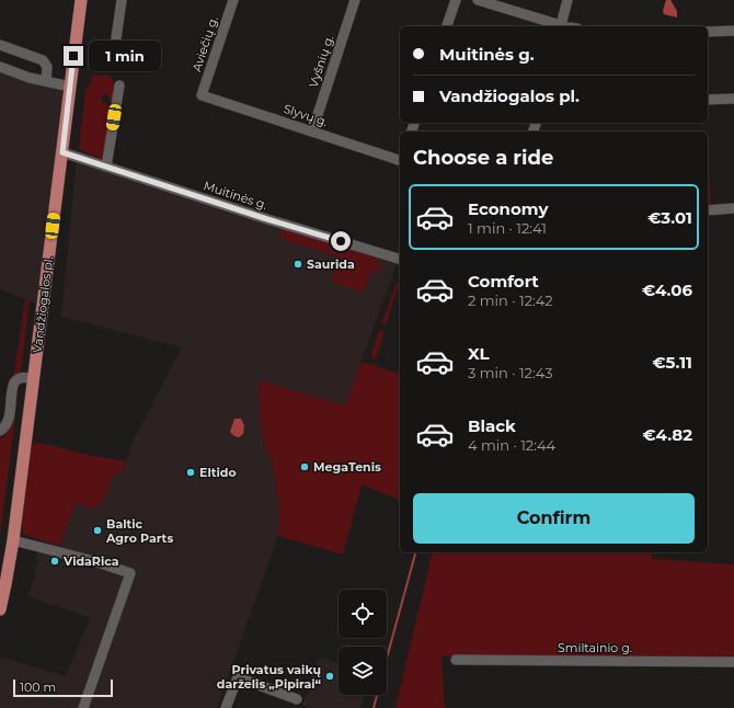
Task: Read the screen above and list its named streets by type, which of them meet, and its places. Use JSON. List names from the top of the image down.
{
  "streets": {
    "main road": ["Vandžiogalos pl."],
    "street": [
      "Aviečių g.",
      "Vyšnių g.",
      "Slyvų g.",
      "Muitinės g.",
      "Smiltainio g."
    ]
  },
  "crossings": [
    ["Aviečių g.", "Slyvų g."],
    ["Vyšnių g.", "Slyvų g."],
    ["Muitinės g.", "Vandžiogalos pl."]
  ],
  "places": [
    "Saurida",
    "MegaTenis",
    "Eltido",
    "Baltic Agro Parts",
    "VidaRica",
    "Privatus vaikų darželis „Pipirai“"
  ],
  "scale_bar": "100 m",
  "page": {
    "banner": ["Muitinės g.", "Vandžiogalos pl."],
    "bubble": "1 min",
    "heading": "Choose a ride",
    "list": [
      {
        "name": "Economy",
        "note": "1 min · 12:41",
        "value": "€3.01"
      },
      {
        "name": "Comfort",
        "note": "2 min · 12:42",
        "value": "€4.06"
      },
      {
        "name": "XL",
        "note": "3 min · 12:43",
        "value": "€5.11"
      },
      {
        "name": "Black",
        "note": "4 min · 12:44",
        "value": "€4.82"
      }
    ],
    "buttons": "Confirm",
    "scale": "100 m"
  }
}
